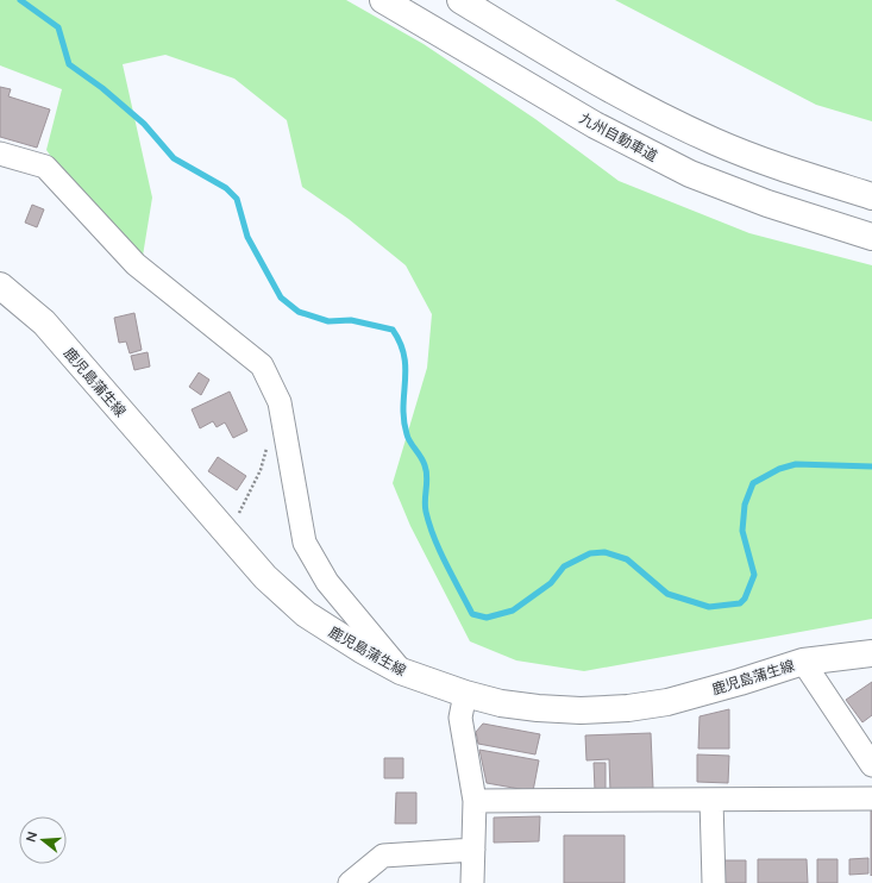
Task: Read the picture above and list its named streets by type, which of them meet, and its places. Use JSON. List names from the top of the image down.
{
  "streets": {
    "main road": ["九州自動車道", "鹿児島蒲生線"]
  },
  "north": "left"
}
